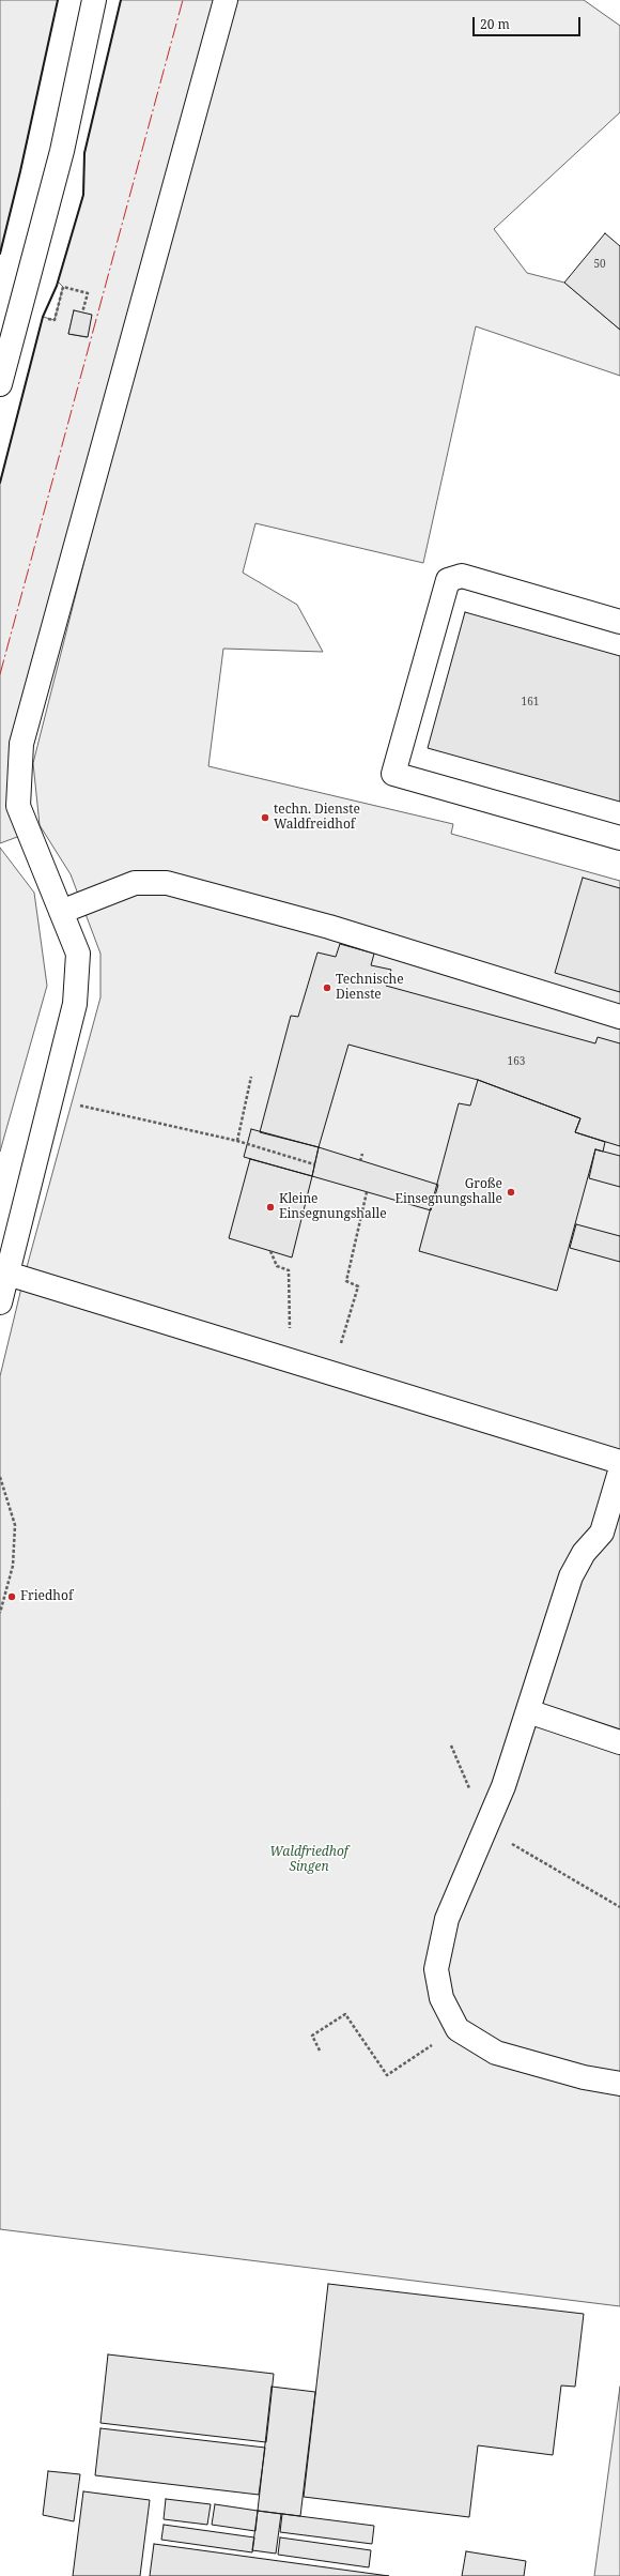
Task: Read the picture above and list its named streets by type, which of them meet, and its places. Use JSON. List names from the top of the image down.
{
  "parks": ["Waldfriedhof Singen"],
  "places": [
    "techn. Dienste Waldfreidhof",
    "Technische Dienste",
    "Große Einsegnungshalle",
    "Kleine Einsegnungshalle",
    "Friedhof"
  ],
  "house_numbers": ["50", "161", "163"],
  "scale_bar": "20 m"
}
